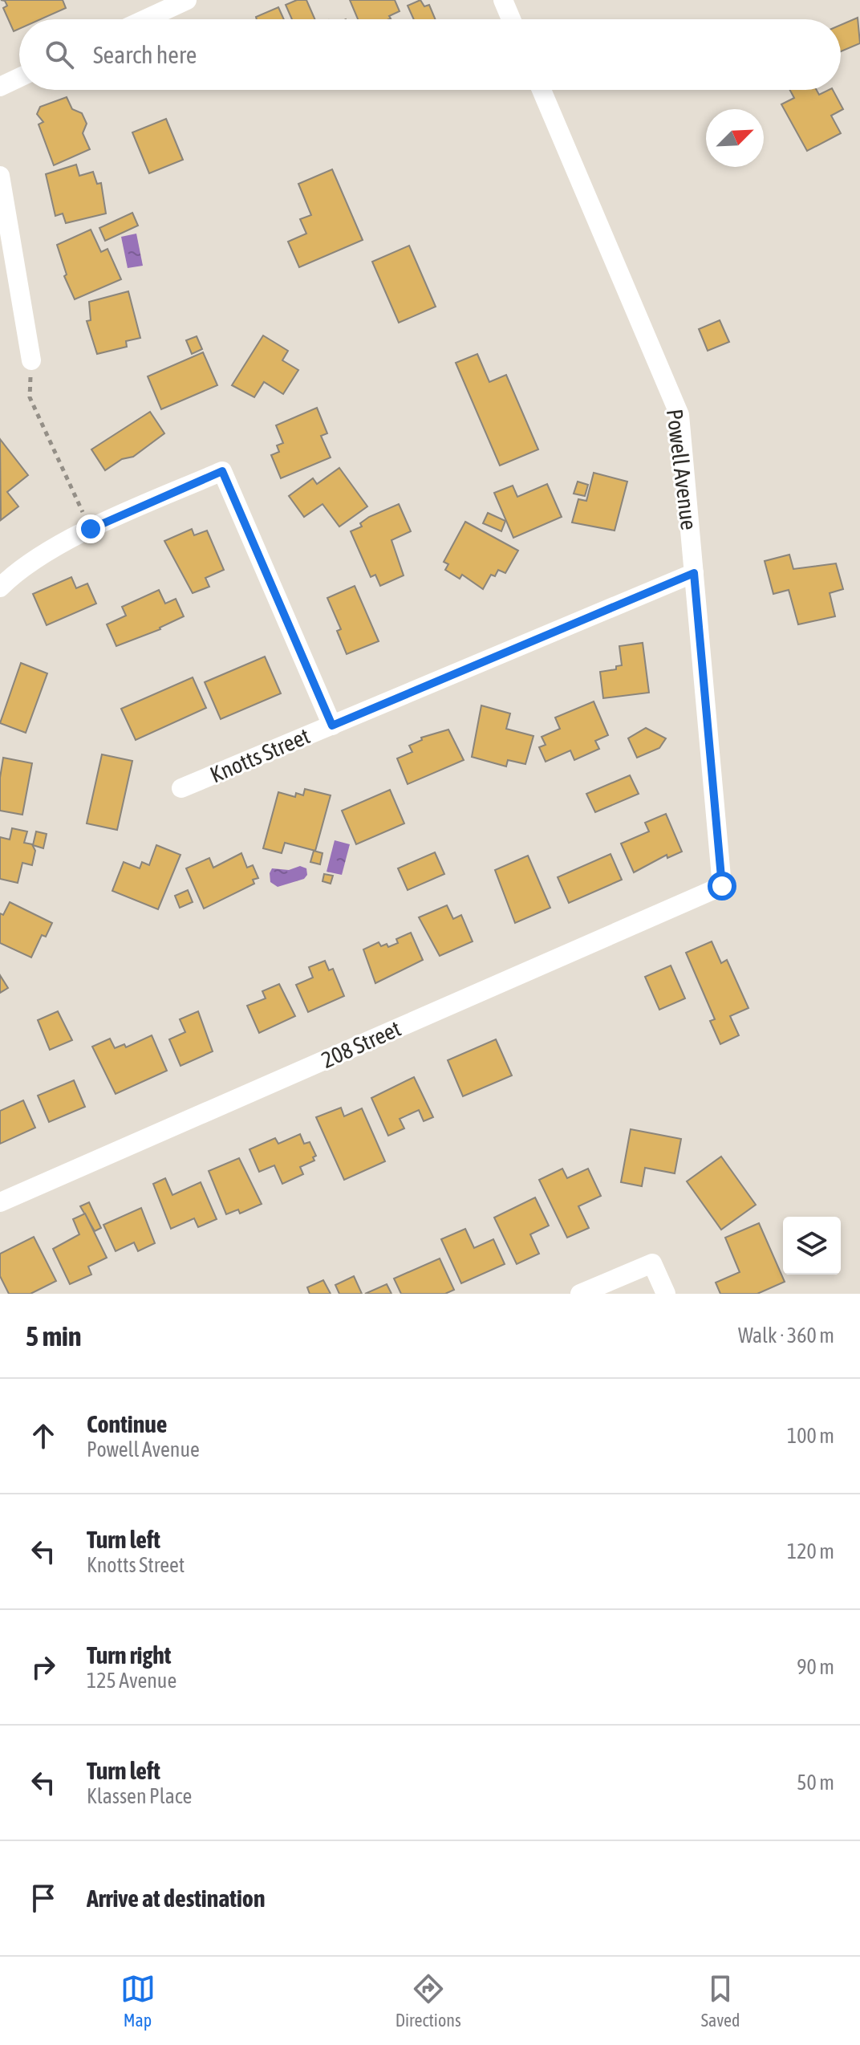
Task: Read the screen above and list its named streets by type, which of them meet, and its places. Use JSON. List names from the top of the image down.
{
  "streets": {
    "street": ["Powell Avenue", "Knotts Street", "208 Street"]
  },
  "crossings": [
    ["Powell Avenue", "Knotts Street"],
    ["Powell Avenue", "208 Street"]
  ],
  "north": "top right",
  "page": {
    "search": "Search here",
    "heading": ["5 min", "Walk · 360 m"],
    "list": [
      ["Continue", "Powell Avenue", "100 m"],
      ["Turn left", "Knotts Street", "120 m"],
      ["Turn right", "125 Avenue", "90 m"],
      ["Turn left", "Klassen Place", "50 m"],
      "Arrive at destination"
    ],
    "nav": ["Map", "Directions", "Saved"]
  }
}
